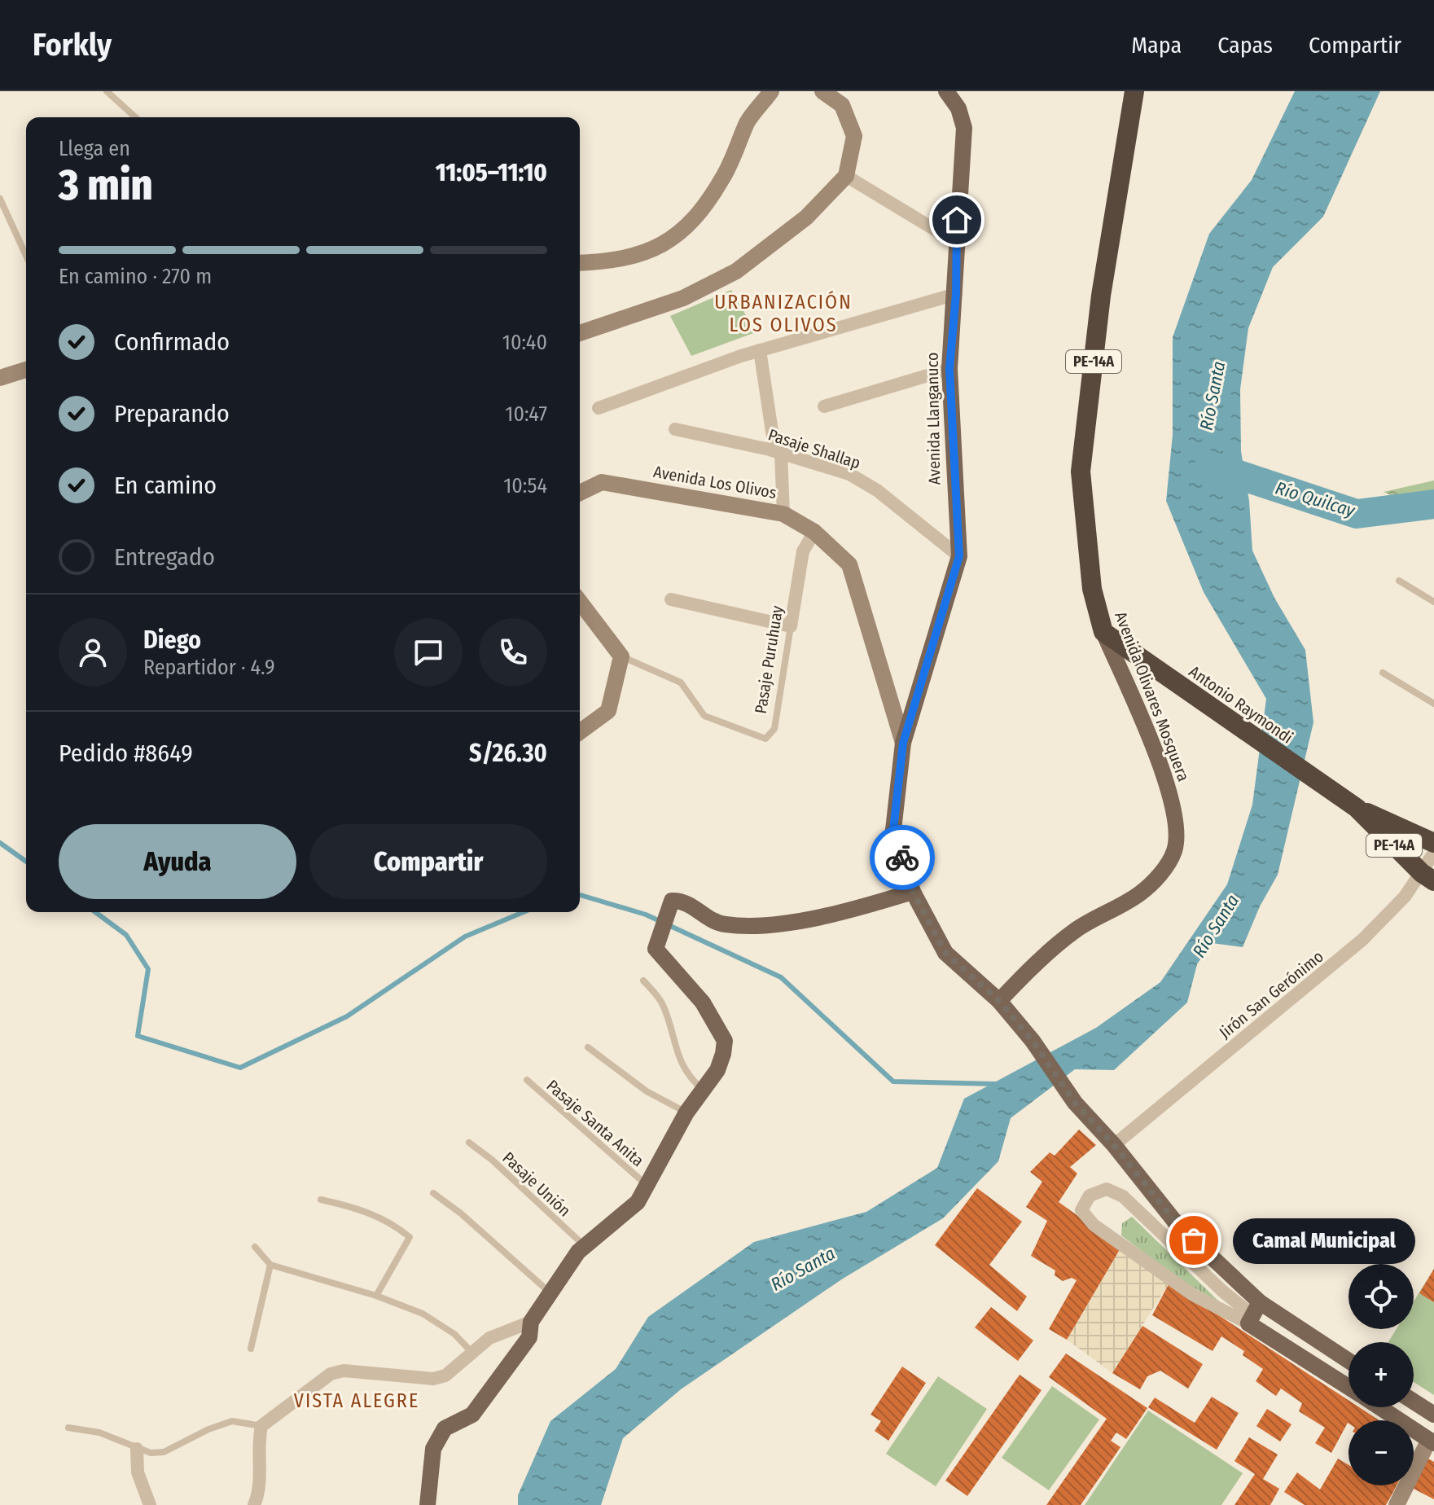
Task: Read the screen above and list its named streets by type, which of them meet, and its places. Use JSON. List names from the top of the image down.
{
  "streets": {
    "highway": ["PE-14A", "Avenida Olivares Mosquera", "Antonio Raymondi"],
    "main road": ["Avenida Llanganuco", "Avenida Los Olivos"],
    "street": ["Pasaje Shallap", "Pasaje Puruhuay", "Jirón San Gerónimo"],
    "lane": ["Pasaje Santa Anita", "Pasaje Unión"]
  },
  "crossings": [
    ["PE-14A", "Antonio Raymondi"],
    ["PE-14A", "Jirón San Gerónimo"],
    ["Avenida Llanganuco", "Pasaje Shallap"],
    ["Avenida Llanganuco", "Avenida Los Olivos"],
    ["Avenida Los Olivos", "Pasaje Puruhuay"],
    ["Avenida Los Olivos", "Avenida Olivares Mosquera"],
    ["Avenida Los Olivos", "Jirón San Gerónimo"],
    ["Avenida Olivares Mosquera", "Antonio Raymondi"]
  ],
  "districts": ["URBANIZACIÓN LOS OLIVOS", "VISTA ALEGRE"],
  "water": ["Río Santa", "Río Quilcay"],
  "places": ["Camal Municipal"],
  "page": {
    "header": "Forkly",
    "nav": ["Mapa", "Capas", "Compartir"],
    "heading": ["3 min", "Llega en", "11:05–11:10"],
    "panel": [
      "Diego",
      "Repartidor · 4.9",
      "Pedido #8649",
      "S/26.30"
    ],
    "bar": "En camino · 270 m",
    "list": [
      ["Confirmado", "10:40"],
      ["Preparando", "10:47"],
      ["En camino", "10:54"],
      "Entregado"
    ],
    "buttons": ["Ayuda", "Compartir"],
    "bubble": "Camal Municipal",
    "map_buttons": ["+", "−"]
  }
}
